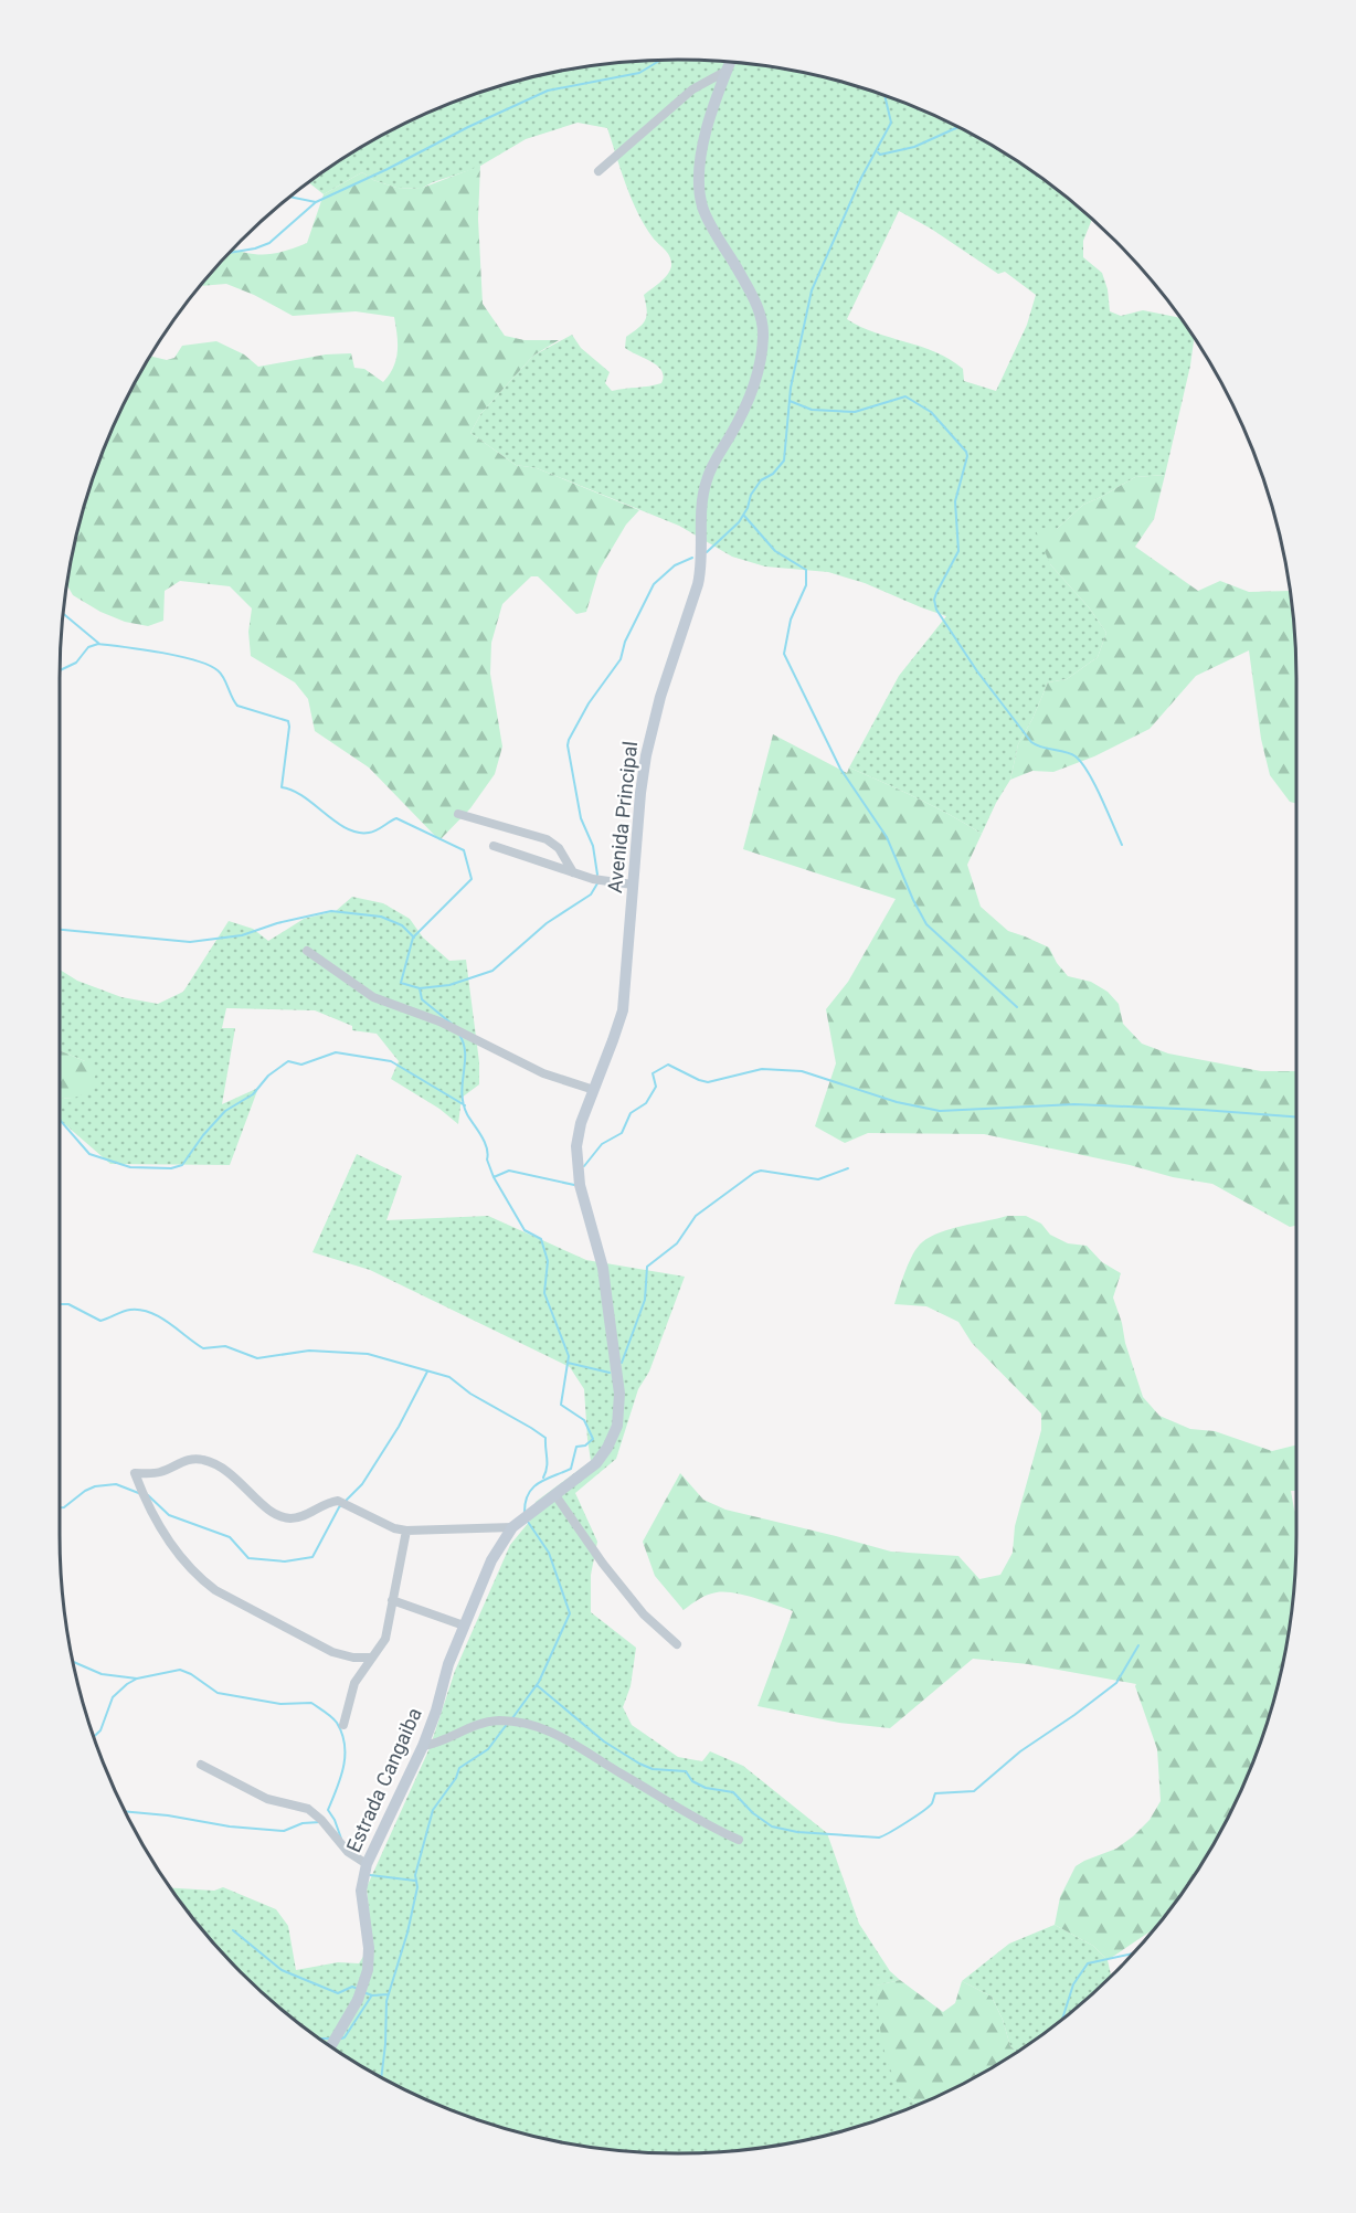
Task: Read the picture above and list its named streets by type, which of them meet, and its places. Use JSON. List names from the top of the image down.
{
  "streets": {
    "street": ["Avenida Principal", "Estrada Cangaiba"]
  },
  "crossings": [
    ["Avenida Principal", "Estrada Cangaiba"]
  ]
}
